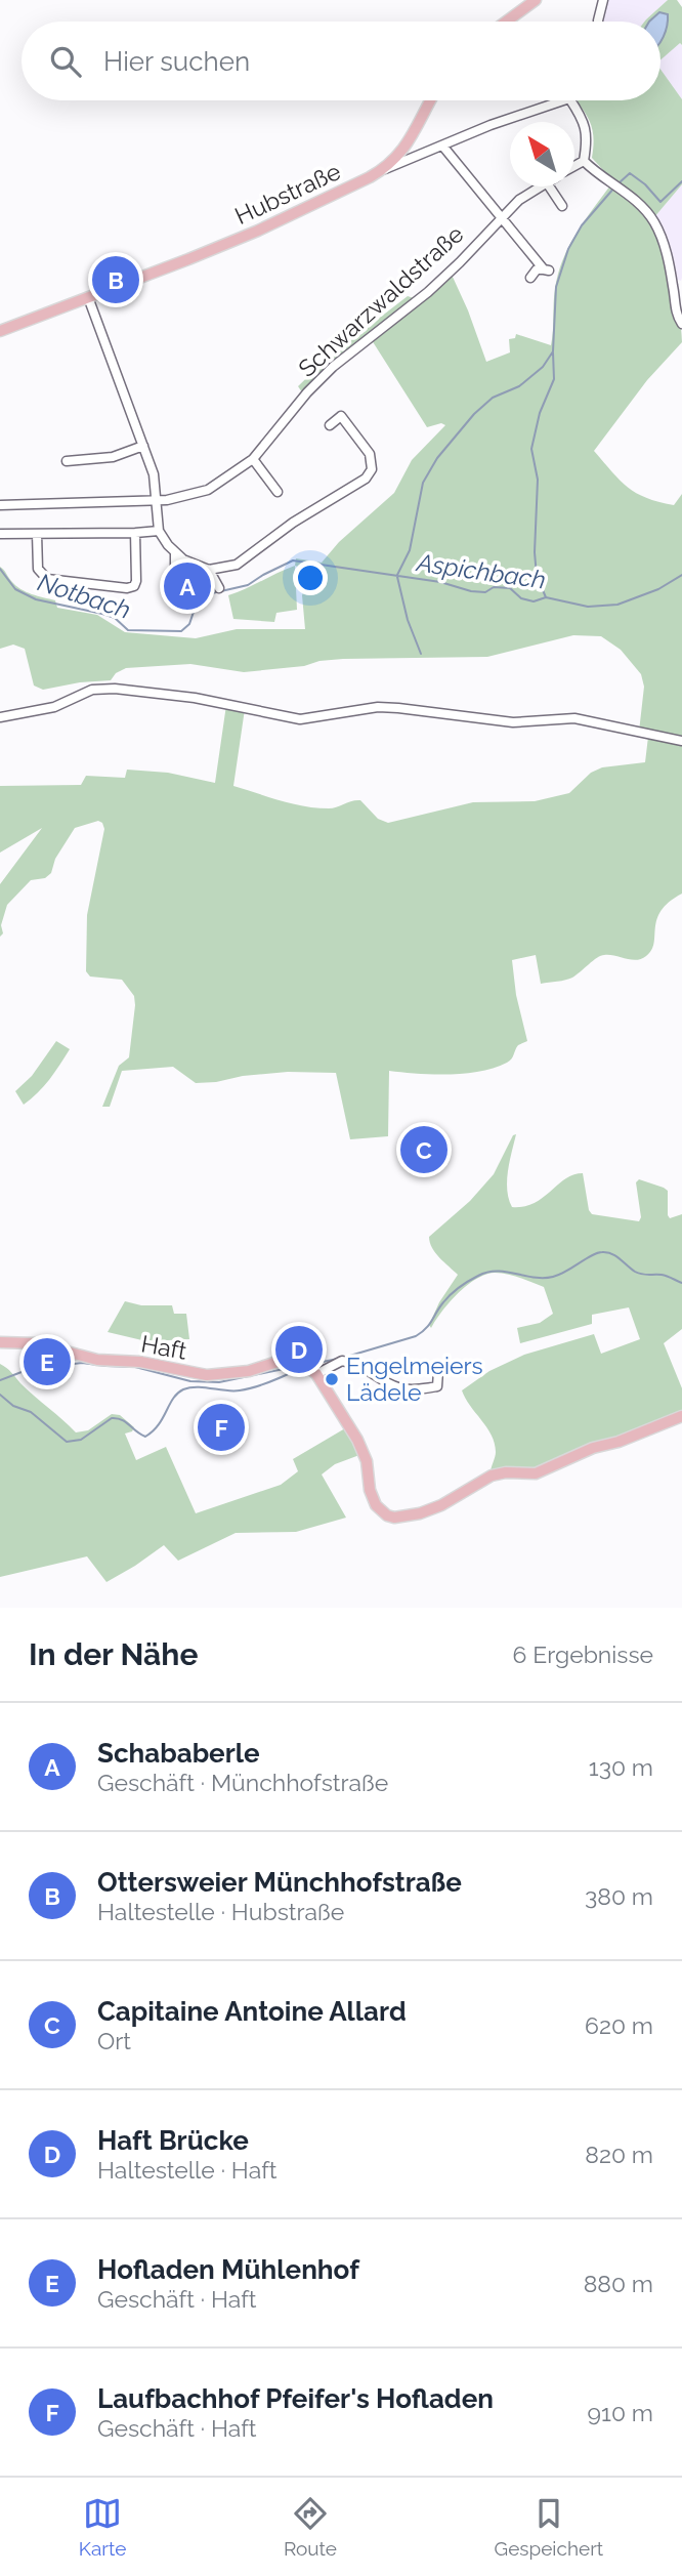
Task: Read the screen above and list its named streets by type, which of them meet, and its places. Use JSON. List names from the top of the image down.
{
  "streets": {
    "main road": ["Hubstraße", "Haft"],
    "street": ["Schwarzwaldstraße"]
  },
  "water": ["Aspichbach", "Notbach"],
  "places": ["Engelmeiers Lädele"],
  "north": "top left",
  "page": {
    "search": "Hier suchen",
    "pins": [
      "B",
      "A",
      "C",
      "D",
      "E",
      "F"
    ],
    "heading": ["In der Nähe", "6 Ergebnisse"],
    "list": [
      {
        "mark": "A",
        "name": "Schababerle",
        "note": "Geschäft · Münchhofstraße",
        "value": "130 m"
      },
      {
        "mark": "B",
        "name": "Ottersweier Münchhofstraße",
        "note": "Haltestelle · Hubstraße",
        "value": "380 m"
      },
      {
        "mark": "C",
        "name": "Capitaine Antoine Allard",
        "note": "Ort",
        "value": "620 m"
      },
      {
        "mark": "D",
        "name": "Haft Brücke",
        "note": "Haltestelle · Haft",
        "value": "820 m"
      },
      {
        "mark": "E",
        "name": "Hofladen Mühlenhof",
        "note": "Geschäft · Haft",
        "value": "880 m"
      },
      {
        "mark": "F",
        "name": "Laufbachhof Pfeifer's Hofladen",
        "note": "Geschäft · Haft",
        "value": "910 m"
      }
    ],
    "nav": ["Karte", "Route", "Gespeichert"]
  }
}
